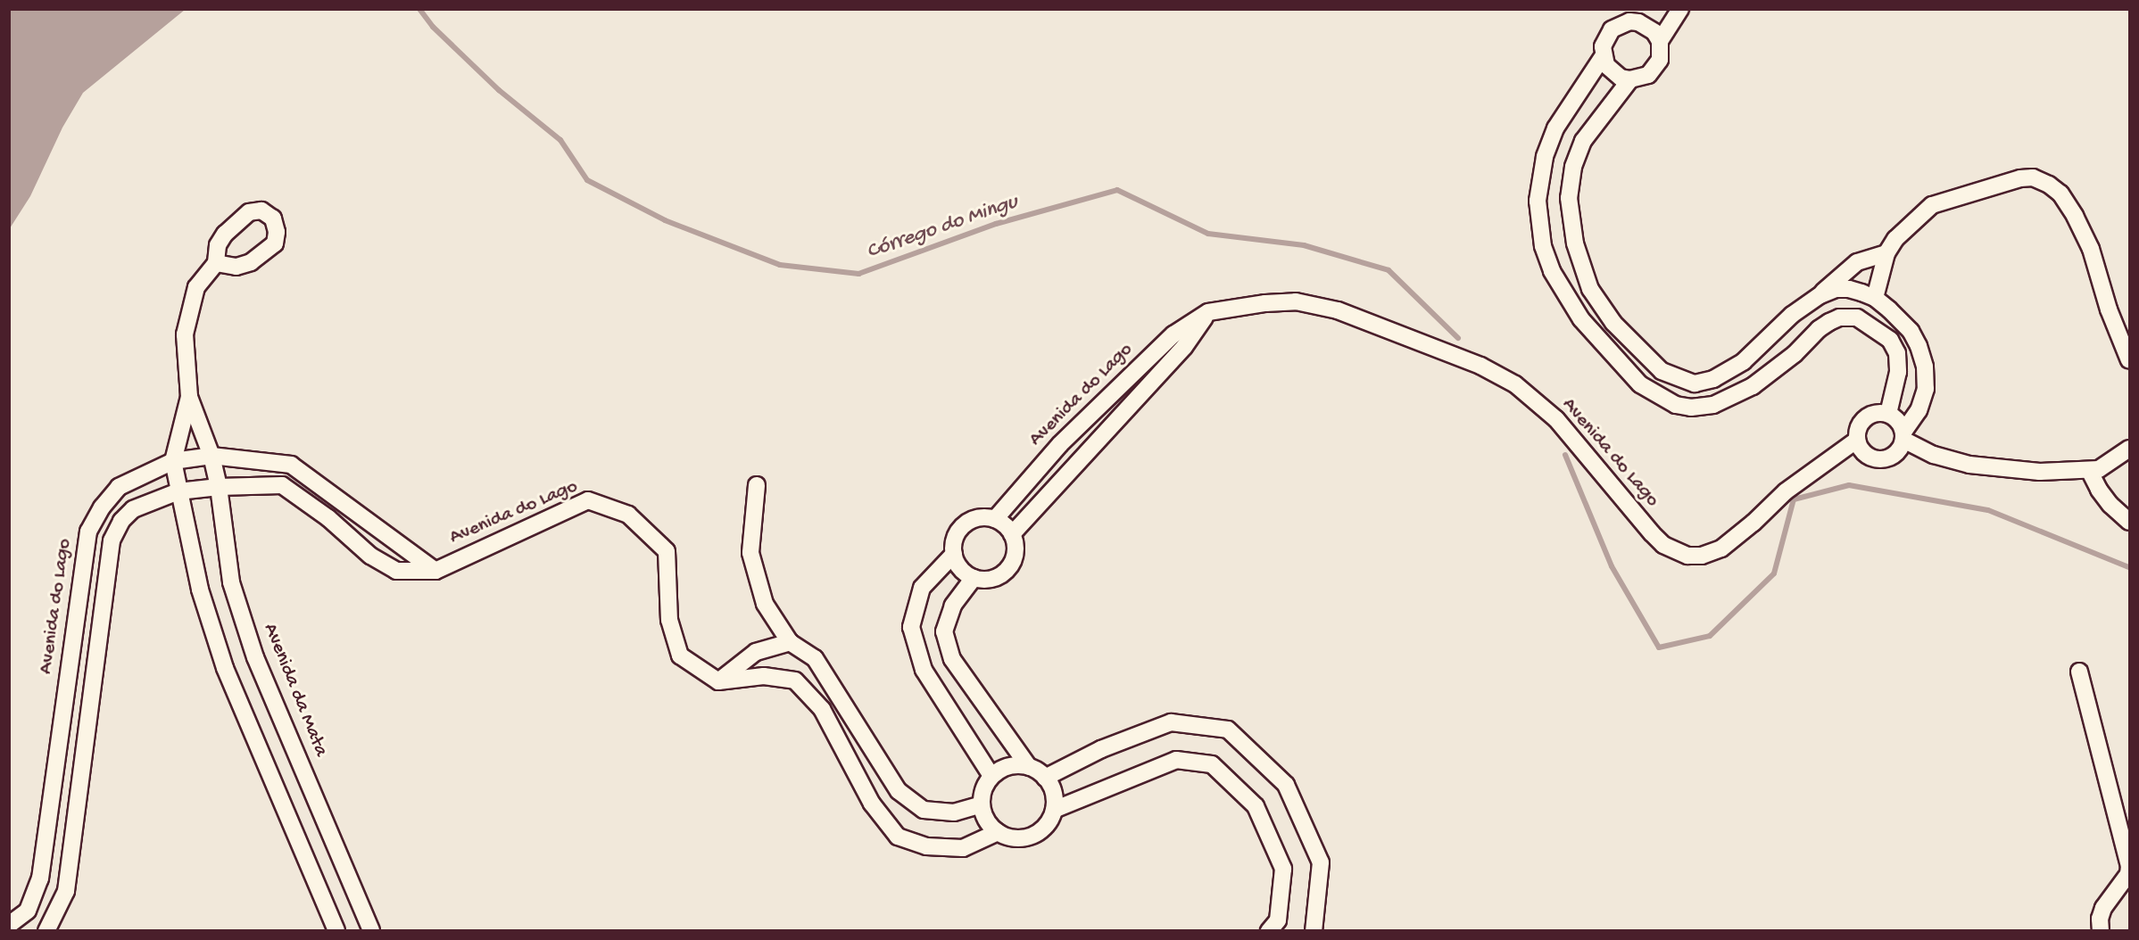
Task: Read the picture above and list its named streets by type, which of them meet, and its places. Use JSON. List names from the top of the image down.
{
  "streets": {
    "street": ["Avenida do Lago", "Avenida da Mata"]
  },
  "crossings": [
    ["Avenida do Lago", "Avenida da Mata"]
  ],
  "water": ["Córrego do Mingu"]
}
